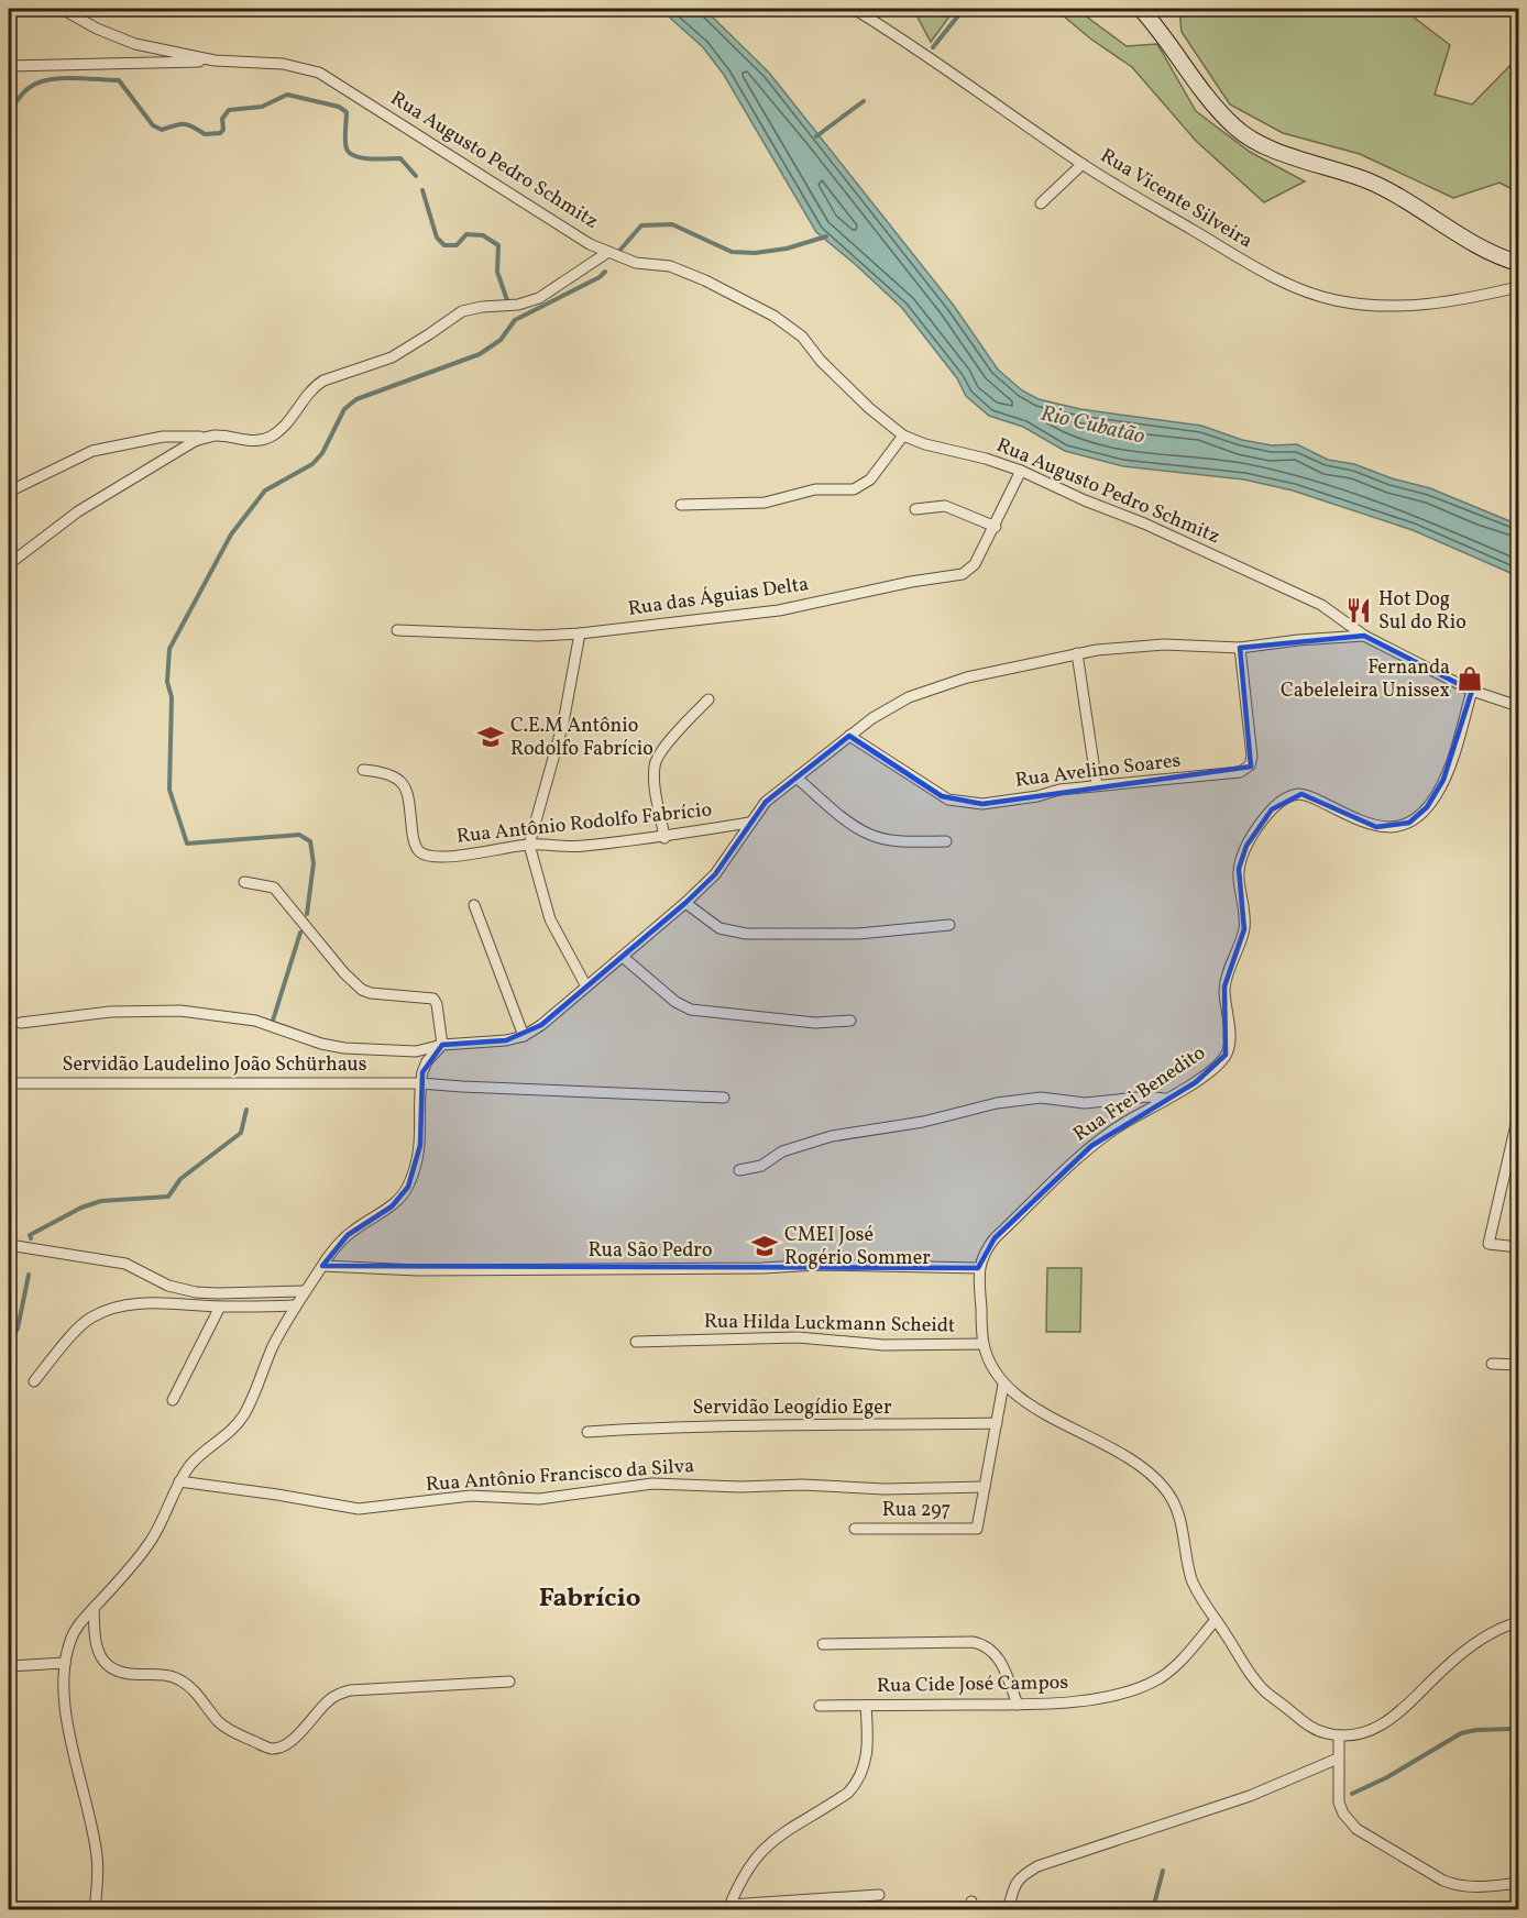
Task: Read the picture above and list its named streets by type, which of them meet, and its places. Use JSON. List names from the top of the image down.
{
  "streets": {
    "street": [
      "Rua Augusto Pedro Schmitz",
      "Rua Vicente Silveira",
      "Rua das Águias Delta",
      "Rua Avelino Soares",
      "Rua Antônio Rodolfo Fabrício",
      "Servidão Laudelino João Schürhaus",
      "Rua Frei Benedito",
      "Rua São Pedro",
      "Rua Hilda Luckmann Scheidt",
      "Servidão Leogídio Eger",
      "Rua Antônio Francisco da Silva",
      "Rua 297",
      "Rua Cide José Campos"
    ]
  },
  "crossings": [
    ["Rua Augusto Pedro Schmitz", "Rua das Águias Delta"],
    ["Rua Augusto Pedro Schmitz", "Rua Frei Benedito"],
    ["Rua Frei Benedito", "Rua São Pedro"],
    ["Rua Antônio Francisco da Silva", "Rua 297"]
  ],
  "districts": ["Fabrício"],
  "water": ["Rio Cubatão"],
  "places": {
    "restaurant": ["Hot Dog Sul do Rio"],
    "shop": ["Fernanda Cabeleleira Unissex"],
    "school or university": ["C.E.M Antônio Rodolfo Fabrício", "CMEI José Rogério Sommer"]
  }
}
